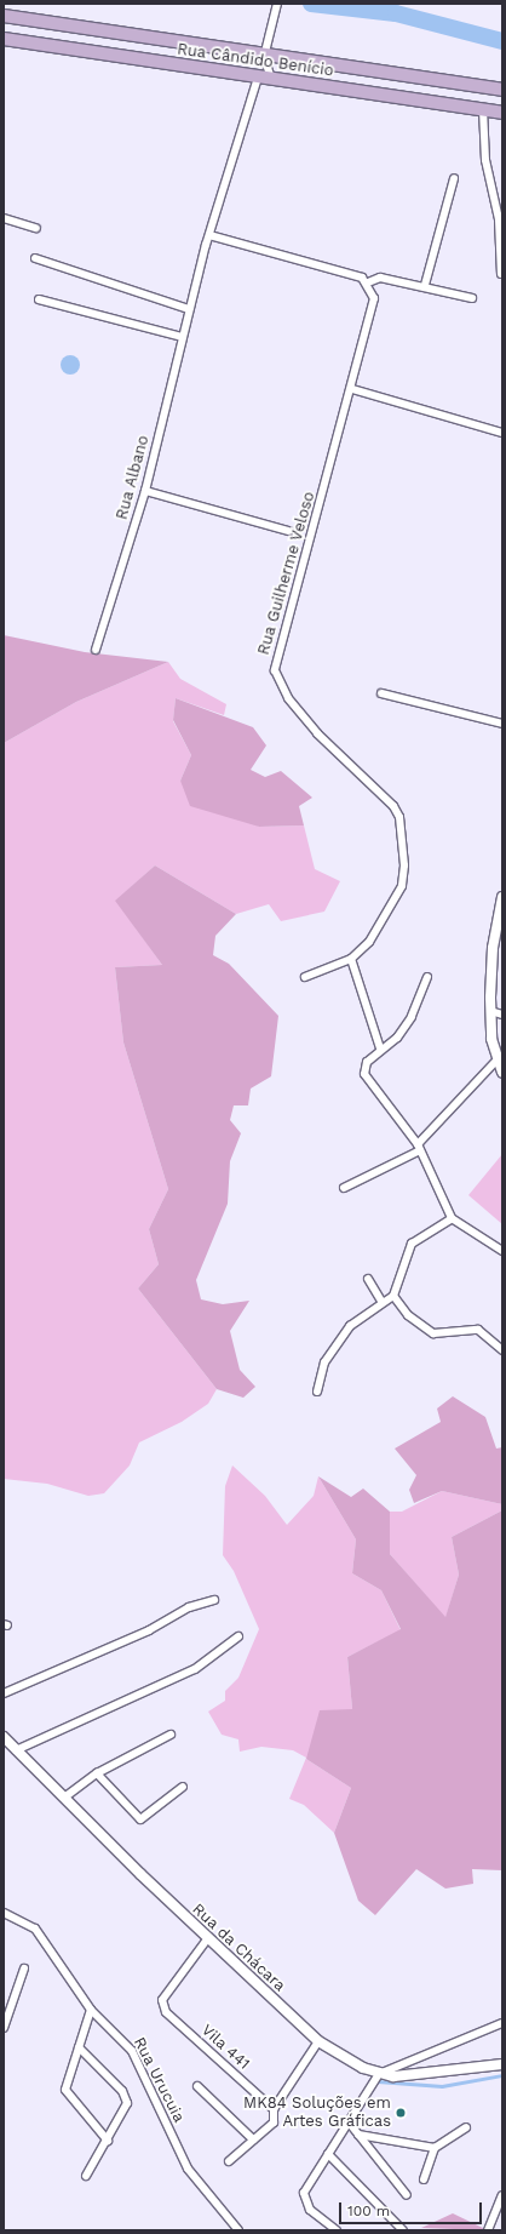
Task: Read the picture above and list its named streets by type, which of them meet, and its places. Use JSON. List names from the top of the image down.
{
  "streets": {
    "main road": ["Rua Cândido Benício"],
    "street": [
      "Rua Albano",
      "Rua Guilherme Veloso",
      "Rua da Chácara",
      "Vila 441",
      "Rua Urucuia"
    ]
  },
  "crossings": [
    ["Rua Cândido Benício", "Rua Albano"],
    ["Rua da Chácara", "Vila 441"]
  ],
  "places": ["MK84 Soluções em Artes Gráficas"],
  "scale_bar": "100 m"
}
